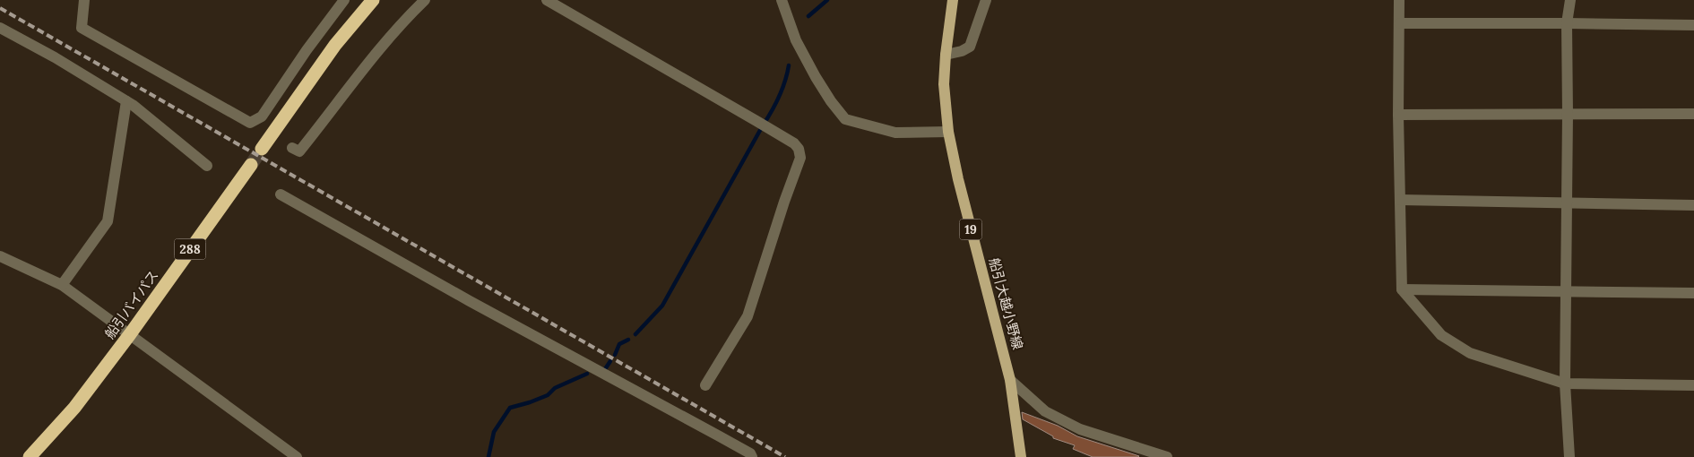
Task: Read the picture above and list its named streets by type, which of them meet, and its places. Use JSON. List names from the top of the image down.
{
  "streets": {
    "highway": ["288", "船引バイパス"],
    "main road": ["19", "船引大越小野線"]
  }
}
